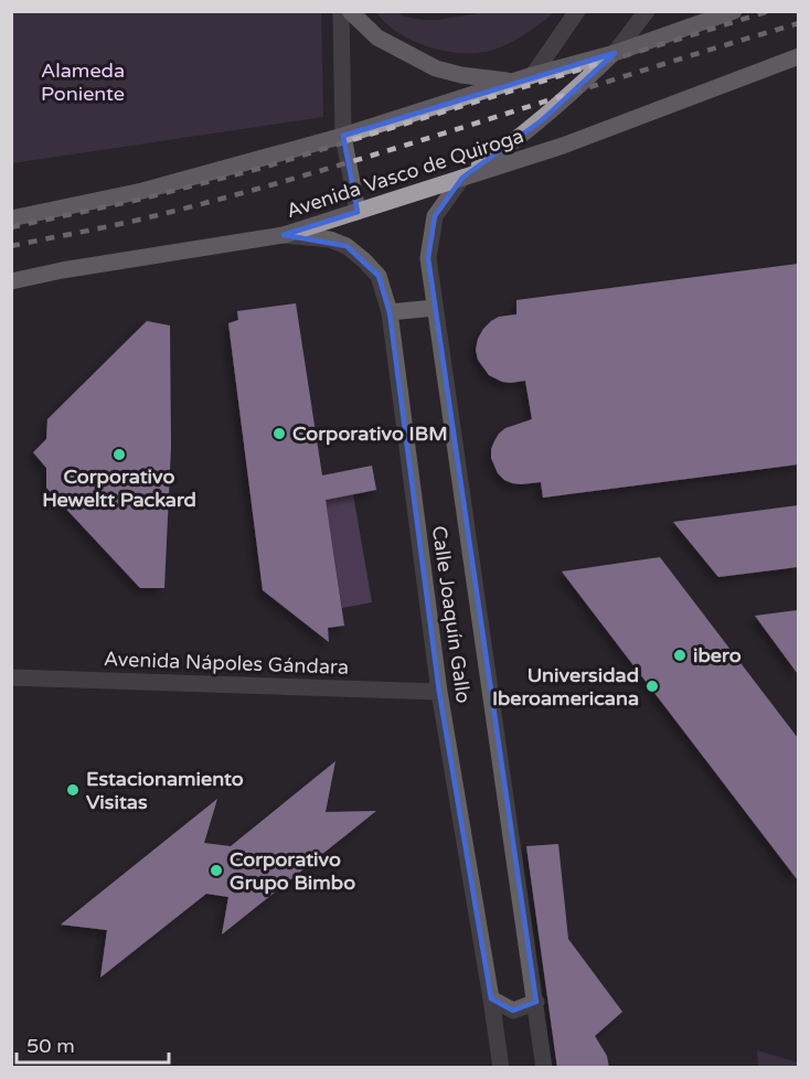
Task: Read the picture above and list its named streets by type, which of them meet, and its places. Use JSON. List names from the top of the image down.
{
  "streets": {
    "main road": ["Avenida Vasco de Quiroga"],
    "street": ["Calle Joaquín Gallo", "Avenida Nápoles Gándara"]
  },
  "crossings": [
    ["Avenida Vasco de Quiroga", "Calle Joaquín Gallo"],
    ["Calle Joaquín Gallo", "Avenida Nápoles Gándara"]
  ],
  "parks": ["Alameda Poniente"],
  "places": [
    "Corporativo IBM",
    "Corporativo Heweltt Packard",
    "ibero",
    "Universidad Iberoamericana",
    "Estacionamiento Visitas",
    "Corporativo Grupo Bimbo"
  ],
  "scale_bar": "50 m"
}
